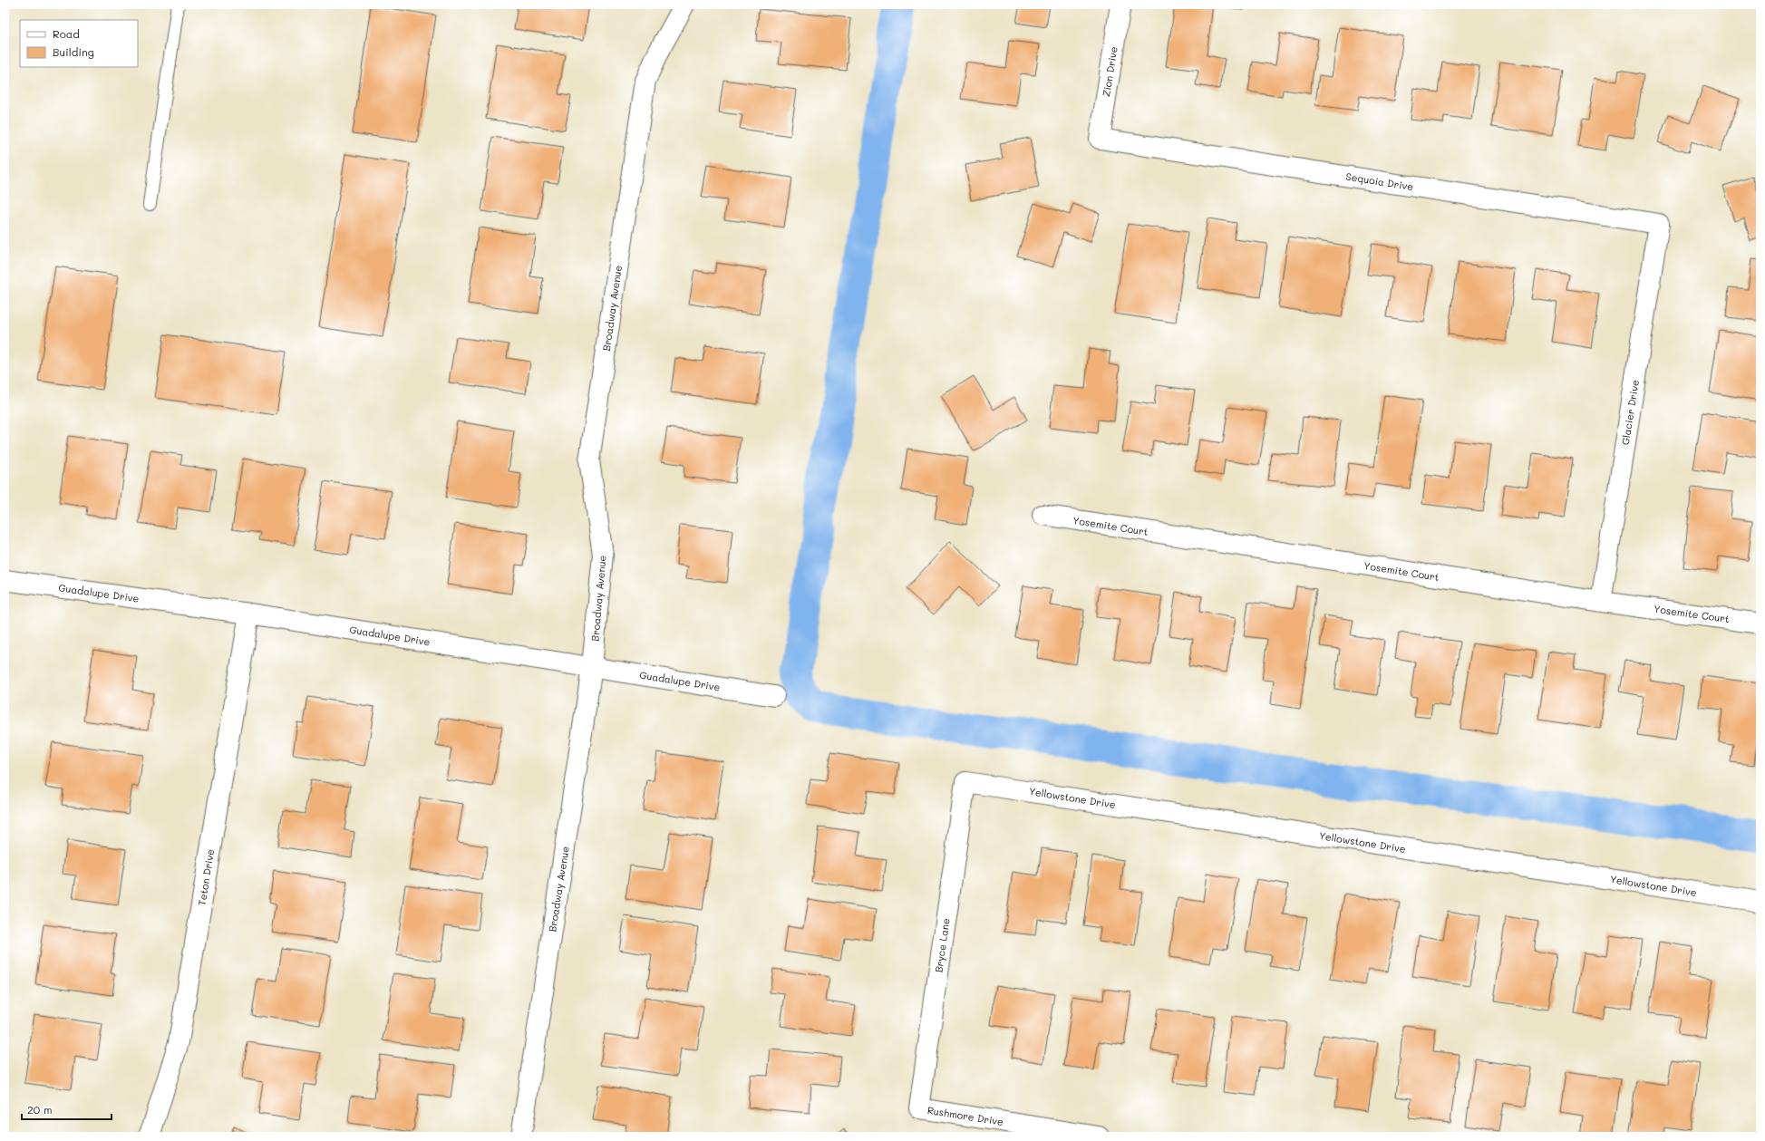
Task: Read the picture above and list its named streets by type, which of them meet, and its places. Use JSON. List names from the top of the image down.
{
  "streets": {
    "street": [
      "Zion Drive",
      "Sequoia Drive",
      "Broadway Avenue",
      "Glacier Drive",
      "Yosemite Court",
      "Guadalupe Drive",
      "Yellowstone Drive",
      "Teton Drive",
      "Bryce Lane",
      "Rushmore Drive"
    ]
  },
  "crossings": [
    ["Zion Drive", "Sequoia Drive"],
    ["Sequoia Drive", "Glacier Drive"],
    ["Broadway Avenue", "Guadalupe Drive"],
    ["Glacier Drive", "Yosemite Court"],
    ["Guadalupe Drive", "Teton Drive"],
    ["Yellowstone Drive", "Bryce Lane"],
    ["Bryce Lane", "Rushmore Drive"]
  ],
  "legend": ["Road", "Building"],
  "scale_bar": "20 m"
}
